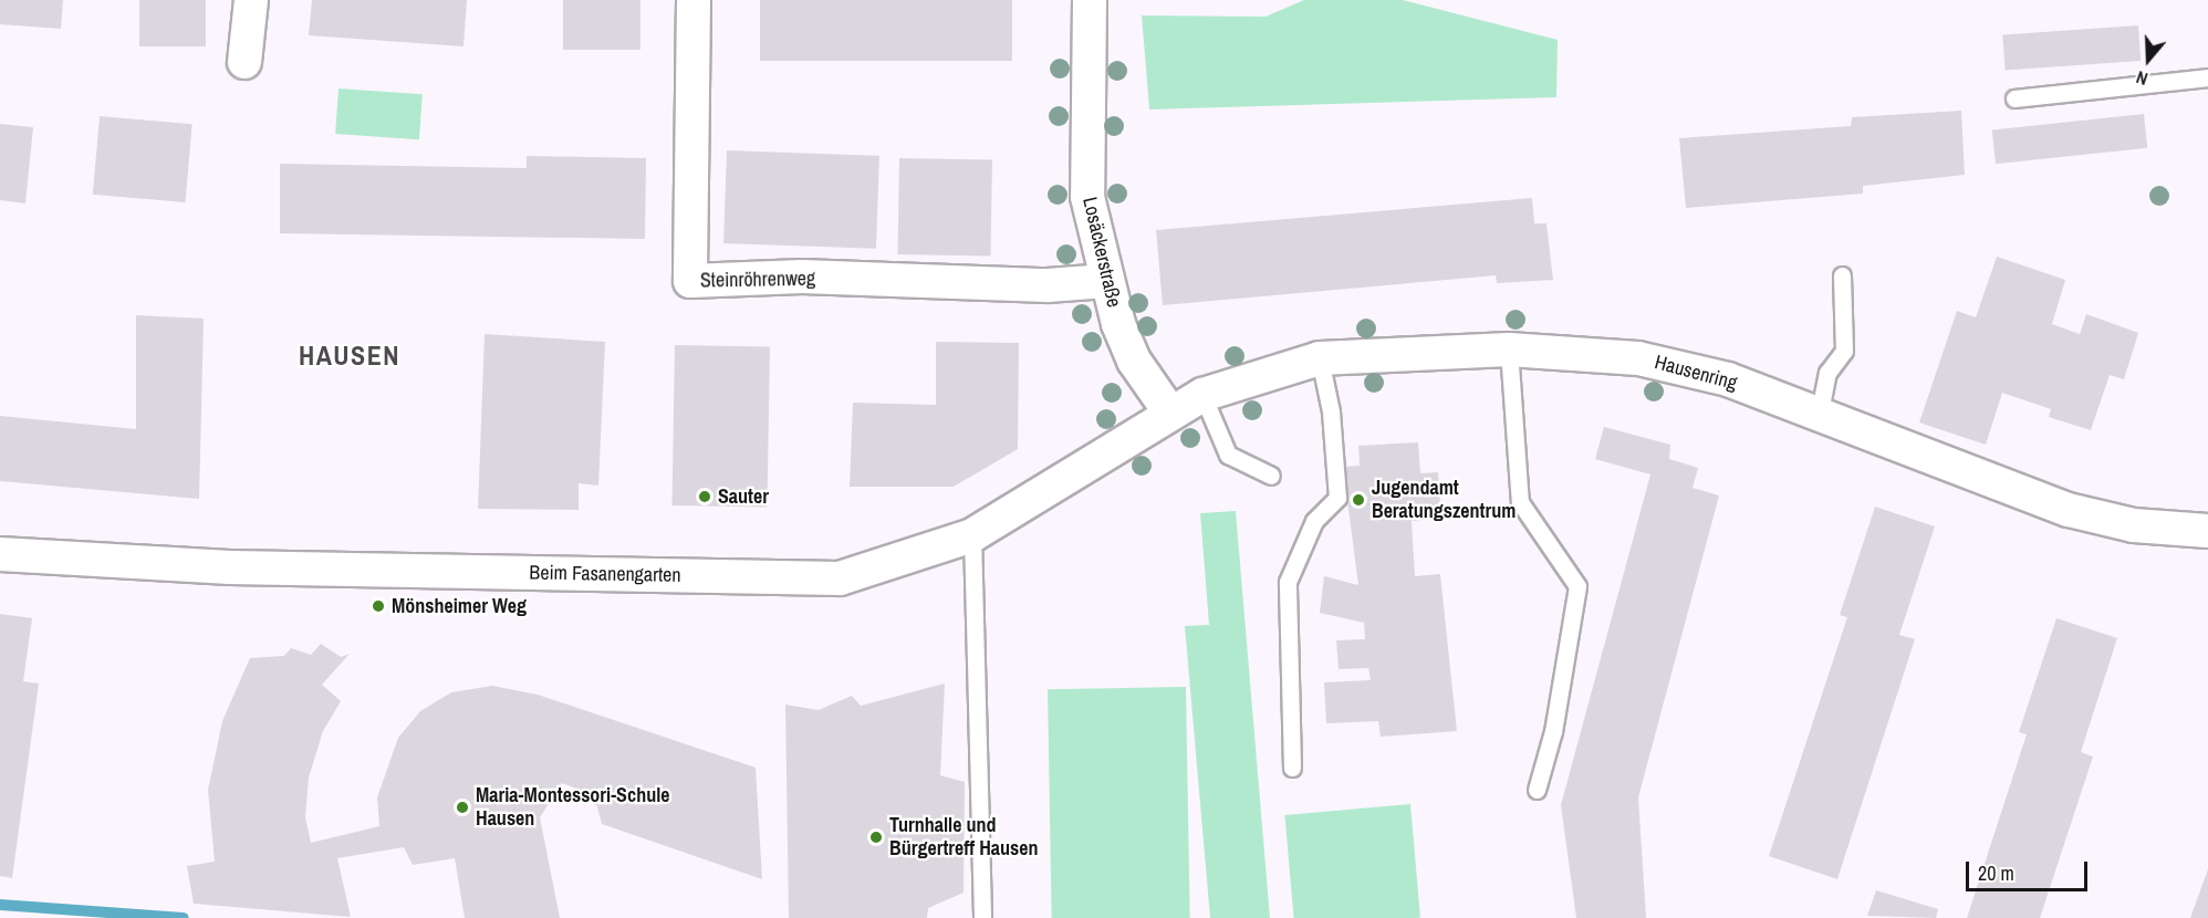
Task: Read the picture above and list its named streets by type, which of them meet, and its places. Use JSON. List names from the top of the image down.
{
  "streets": {
    "street": [
      "Losäckerstraße",
      "Steinröhrenweg",
      "Hausenring",
      "Beim Fasanengarten"
    ]
  },
  "crossings": [
    ["Losäckerstraße", "Steinröhrenweg"],
    ["Losäckerstraße", "Hausenring"],
    ["Losäckerstraße", "Beim Fasanengarten"],
    ["Hausenring", "Beim Fasanengarten"]
  ],
  "districts": ["HAUSEN"],
  "places": [
    "Sauter",
    "Jugendamt Beratungszentrum",
    "Mönsheimer Weg",
    "Maria-Montessori-Schule Hausen",
    "Turnhalle und Bürgertreff Hausen"
  ],
  "scale_bar": "20 m",
  "north": "bottom"
}
